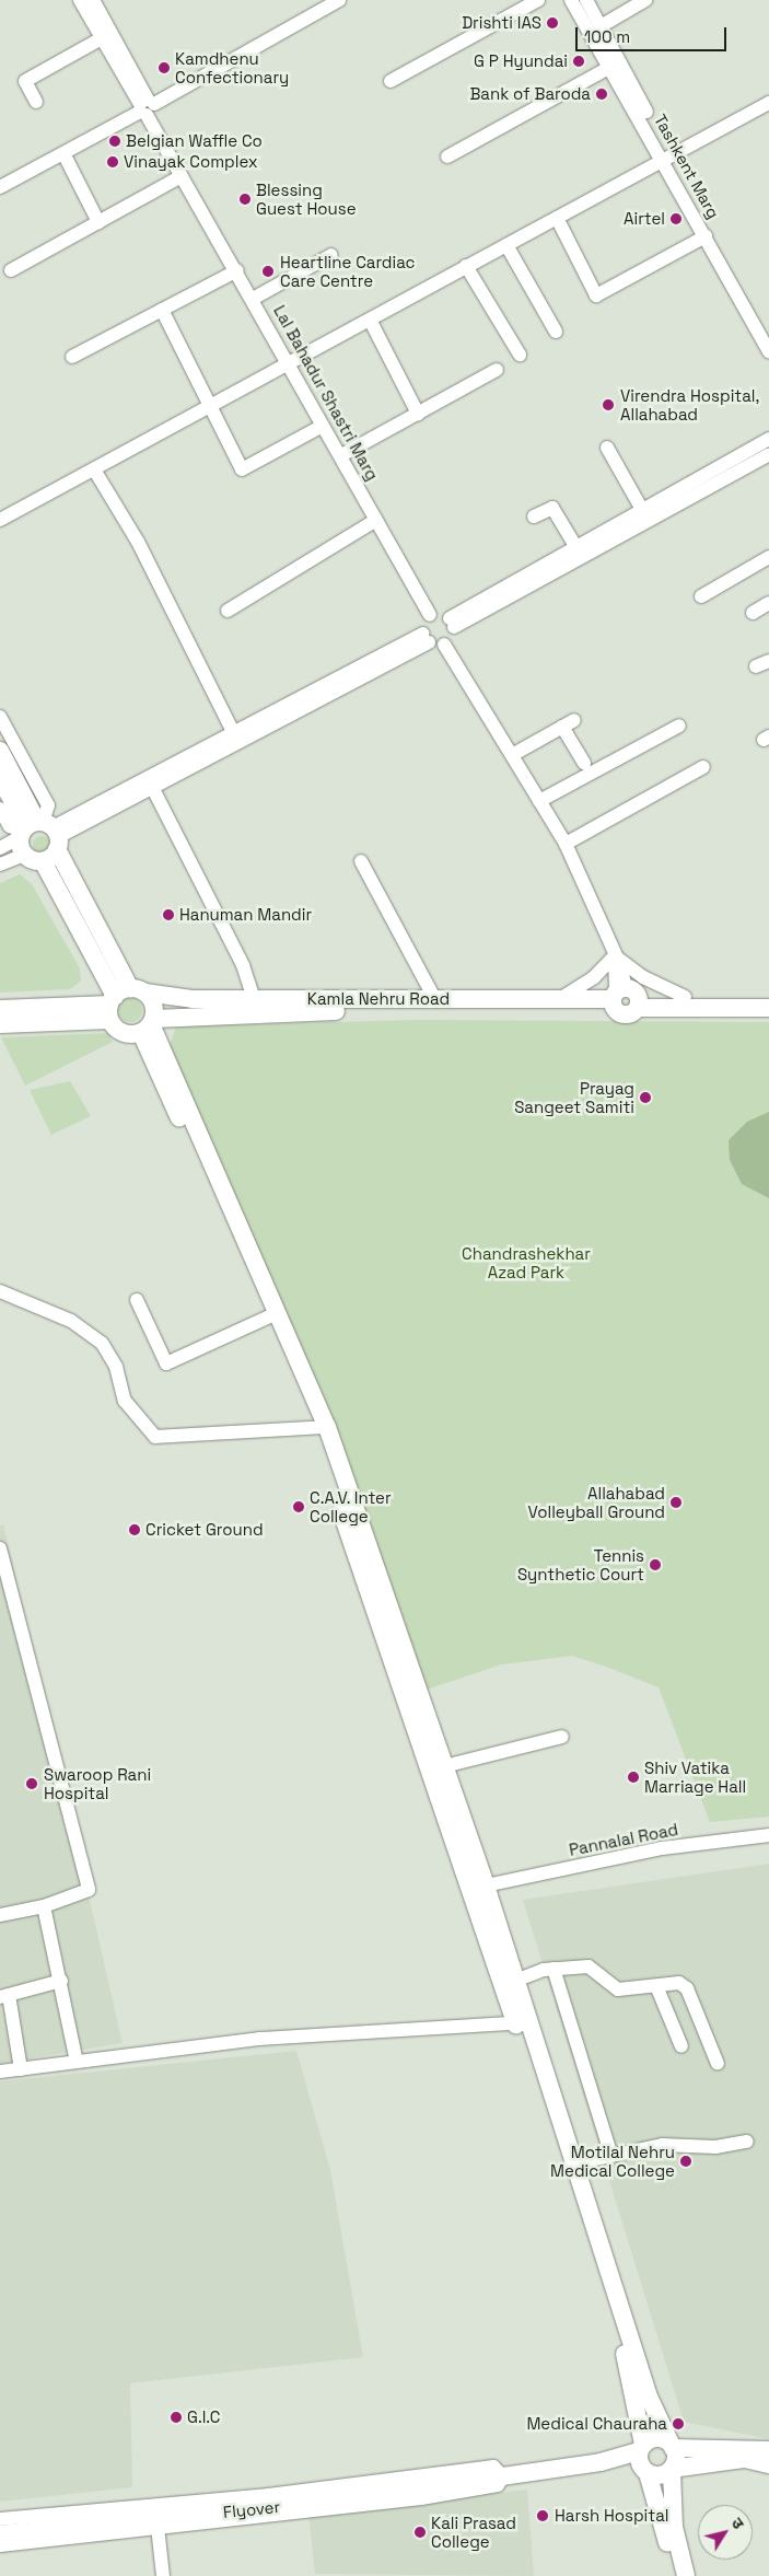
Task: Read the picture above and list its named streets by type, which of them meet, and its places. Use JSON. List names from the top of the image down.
{
  "streets": {
    "main road": ["Kamla Nehru Road", "Flyover"],
    "street": ["Tashkent Marg", "Lal Bahadur Shastri Marg", "Pannalal Road"]
  },
  "parks": ["Chandrashekhar Azad Park"],
  "places": [
    "Drishti IAS",
    "G P Hyundai",
    "Kamdhenu Confectionary",
    "Bank of Baroda",
    "Belgian Waffle Co",
    "Vinayak Complex",
    "Blessing Guest House",
    "Airtel",
    "Heartline Cardiac Care Centre",
    "Virendra Hospital, Allahabad",
    "Hanuman Mandir",
    "Prayag Sangeet Samiti",
    "Allahabad Volleyball Ground",
    "C.A.V. Inter College",
    "Cricket Ground",
    "Tennis Synthetic Court",
    "Shiv Vatika Marriage Hall",
    "Swaroop Rani Hospital",
    "Motilal Nehru Medical College",
    "G.I.C",
    "Medical Chauraha",
    "Harsh Hospital",
    "Kali Prasad College"
  ],
  "scale_bar": "100 m",
  "north": "top right"
}
